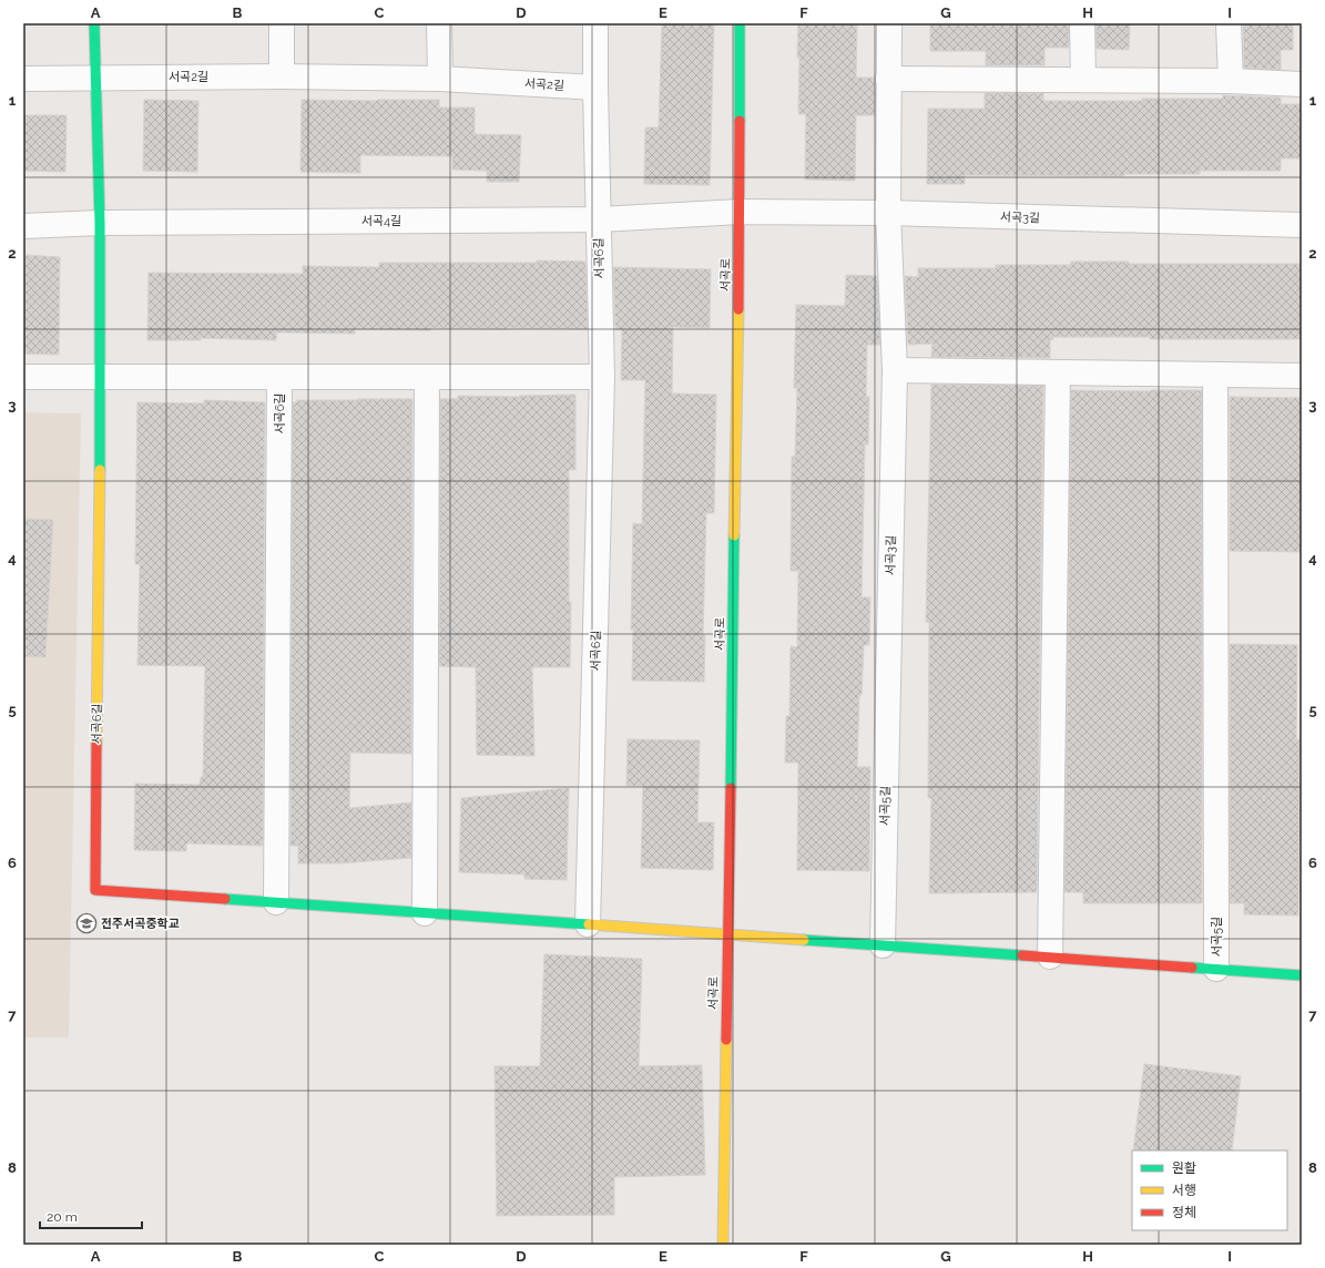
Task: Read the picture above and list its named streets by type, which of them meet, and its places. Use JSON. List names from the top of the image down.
{
  "streets": {
    "street": [
      "서곡2길",
      "서곡3길",
      "서곡4길",
      "서곡6길",
      "서곡로",
      "서곡5길"
    ]
  },
  "crossings": [
    ["서곡3길", "서곡4길"],
    ["서곡3길", "서곡로"],
    ["서곡3길", "서곡5길"],
    ["서곡4길", "서곡6길"],
    ["서곡4길", "서곡로"],
    ["서곡6길", "서곡로"],
    ["서곡6길", "서곡5길"],
    ["서곡로", "서곡5길"]
  ],
  "places": {
    "school or university": ["전주서곡중학교"]
  },
  "legend": ["원활", "서행", "정체"],
  "scale_bar": "20 m",
  "grid": {
    "columns": [
      "A",
      "B",
      "C",
      "D",
      "E",
      "F",
      "G",
      "H",
      "I"
    ],
    "rows": [
      "1",
      "2",
      "3",
      "4",
      "5",
      "6",
      "7",
      "8"
    ]
  }
}
